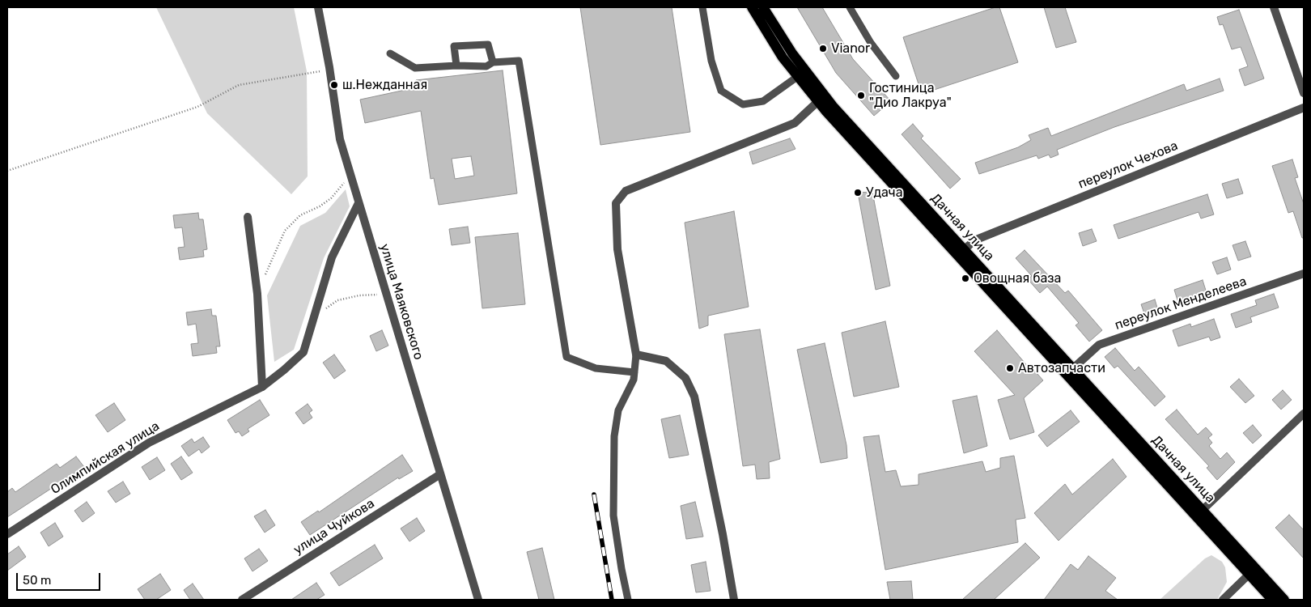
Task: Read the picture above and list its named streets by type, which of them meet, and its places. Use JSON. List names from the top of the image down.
{
  "streets": {
    "main road": ["Дачная улица"],
    "street": [
      "переулок Чехова",
      "улица Маяковского",
      "переулок Менделеева",
      "Олимпийская улица",
      "улица Чуйкова"
    ]
  },
  "crossings": [
    ["переулок Чехова", "Дачная улица"],
    ["Дачная улица", "переулок Менделеева"],
    ["улица Маяковского", "Олимпийская улица"],
    ["улица Маяковского", "улица Чуйкова"]
  ],
  "places": [
    "Vianor",
    "ш.Нежданная",
    "Гостиница \"Дио Лакруа\"",
    "Удача",
    "Овощная база",
    "Автозапчасти"
  ],
  "scale_bar": "50 m"
}
